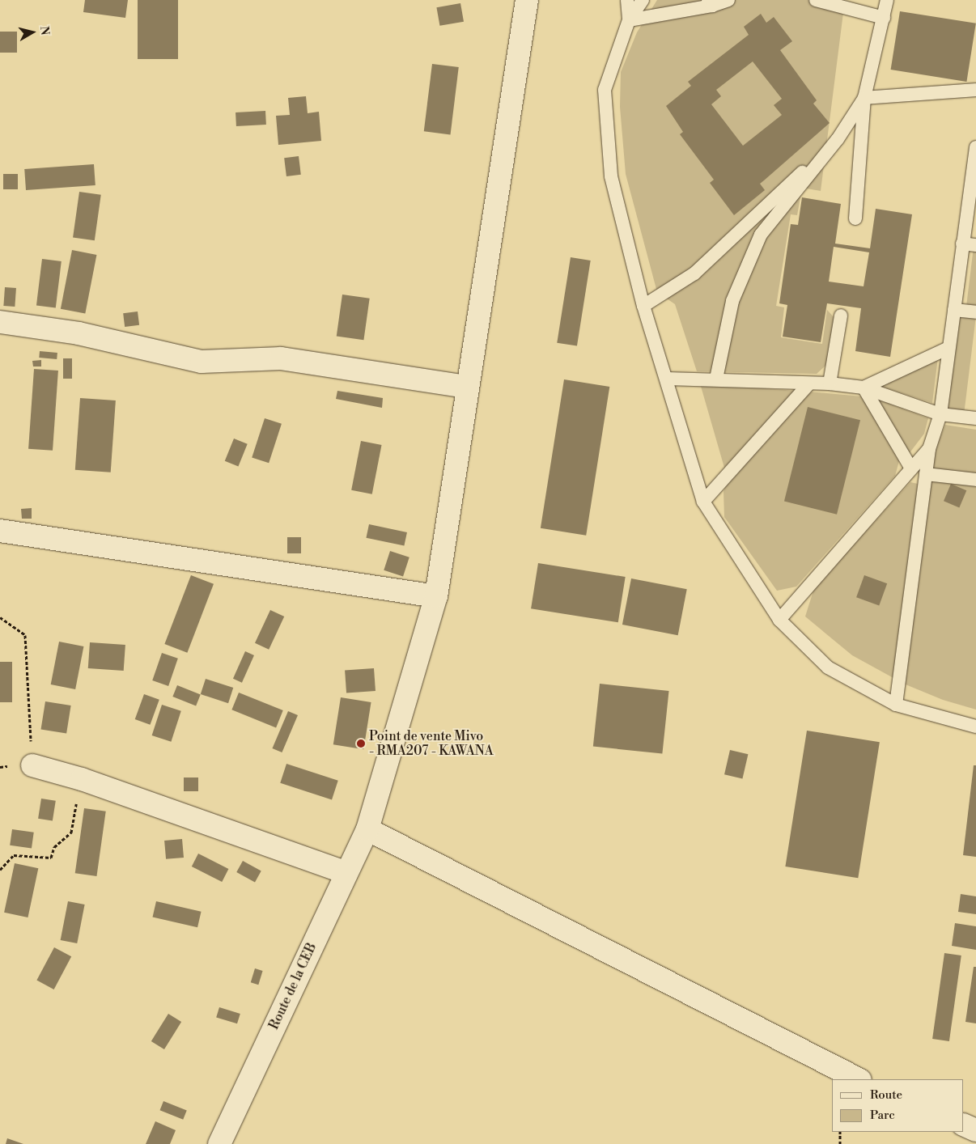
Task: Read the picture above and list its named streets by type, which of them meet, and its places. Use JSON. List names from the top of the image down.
{
  "streets": {
    "street": ["Route de la CEB"]
  },
  "places": ["Point de vente Mivo - RMA207 - KAWANA"],
  "legend": ["Route", "Parc"],
  "north": "right"
}
